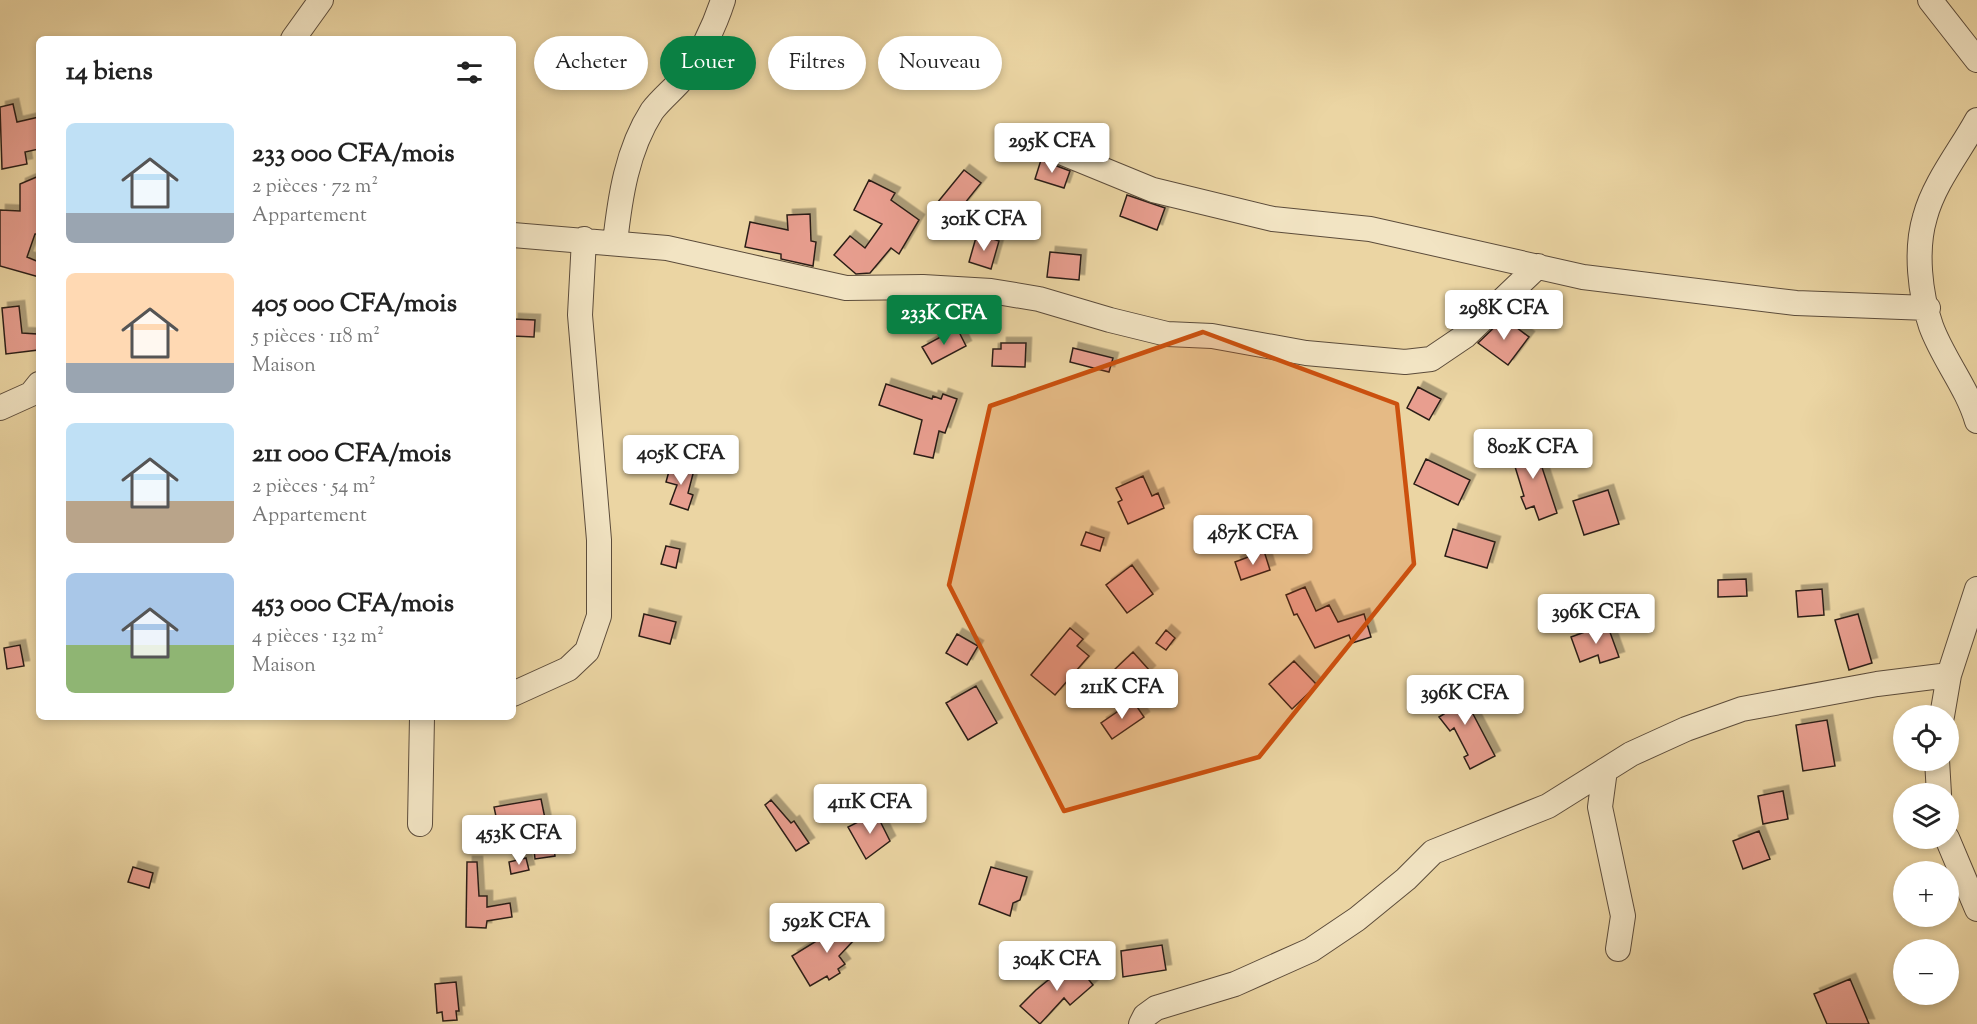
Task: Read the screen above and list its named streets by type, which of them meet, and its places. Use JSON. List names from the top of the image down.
{
  "page": {
    "chip": [
      "Acheter",
      "Louer",
      "Filtres",
      "Nouveau"
    ],
    "heading": "14 biens",
    "list": [
      {
        "name": "233 000 CFA/mois",
        "note": "2 pièces · 72 m² · Appartement"
      },
      {
        "name": "405 000 CFA/mois",
        "note": "5 pièces · 118 m² · Maison"
      },
      {
        "name": "211 000 CFA/mois",
        "note": "2 pièces · 54 m² · Appartement"
      },
      {
        "name": "453 000 CFA/mois",
        "note": "4 pièces · 132 m² · Maison"
      }
    ],
    "price": [
      "295K CFA",
      "301K CFA",
      "298K CFA",
      "233K CFA",
      "802K CFA",
      "405K CFA",
      "487K CFA",
      "396K CFA",
      "211K CFA",
      "396K CFA",
      "411K CFA",
      "453K CFA",
      "592K CFA",
      "304K CFA"
    ],
    "map_buttons": ["+", "−"]
  }
}
